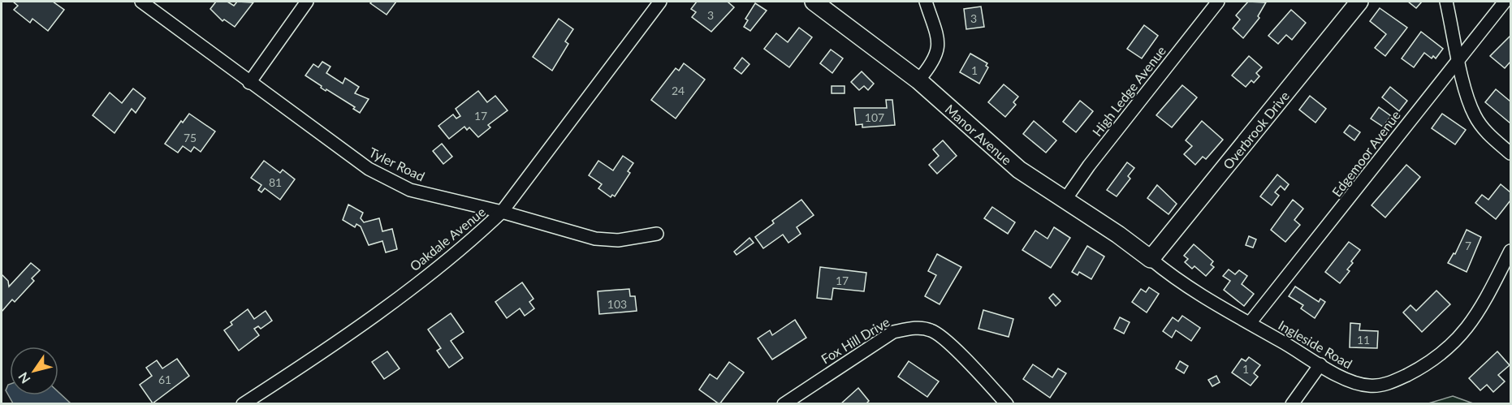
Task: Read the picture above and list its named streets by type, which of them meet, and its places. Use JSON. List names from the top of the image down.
{
  "streets": {
    "street": [
      "High Ledge Avenue",
      "Overbrook Drive",
      "Manor Avenue",
      "Edgemoor Avenue",
      "Tyler Road",
      "Oakdale Avenue",
      "Fox Hill Drive",
      "Ingleside Road"
    ]
  },
  "crossings": [
    ["High Ledge Avenue", "Manor Avenue"],
    ["Overbrook Drive", "Manor Avenue"],
    ["Overbrook Drive", "Ingleside Road"],
    ["Manor Avenue", "Ingleside Road"],
    ["Edgemoor Avenue", "Ingleside Road"],
    ["Tyler Road", "Oakdale Avenue"]
  ],
  "house_numbers": [
    "3",
    "3",
    "1",
    "24",
    "17",
    "107",
    "75",
    "81",
    "7",
    "17",
    "103",
    "11",
    "1",
    "61"
  ],
  "north": "bottom left"
}
